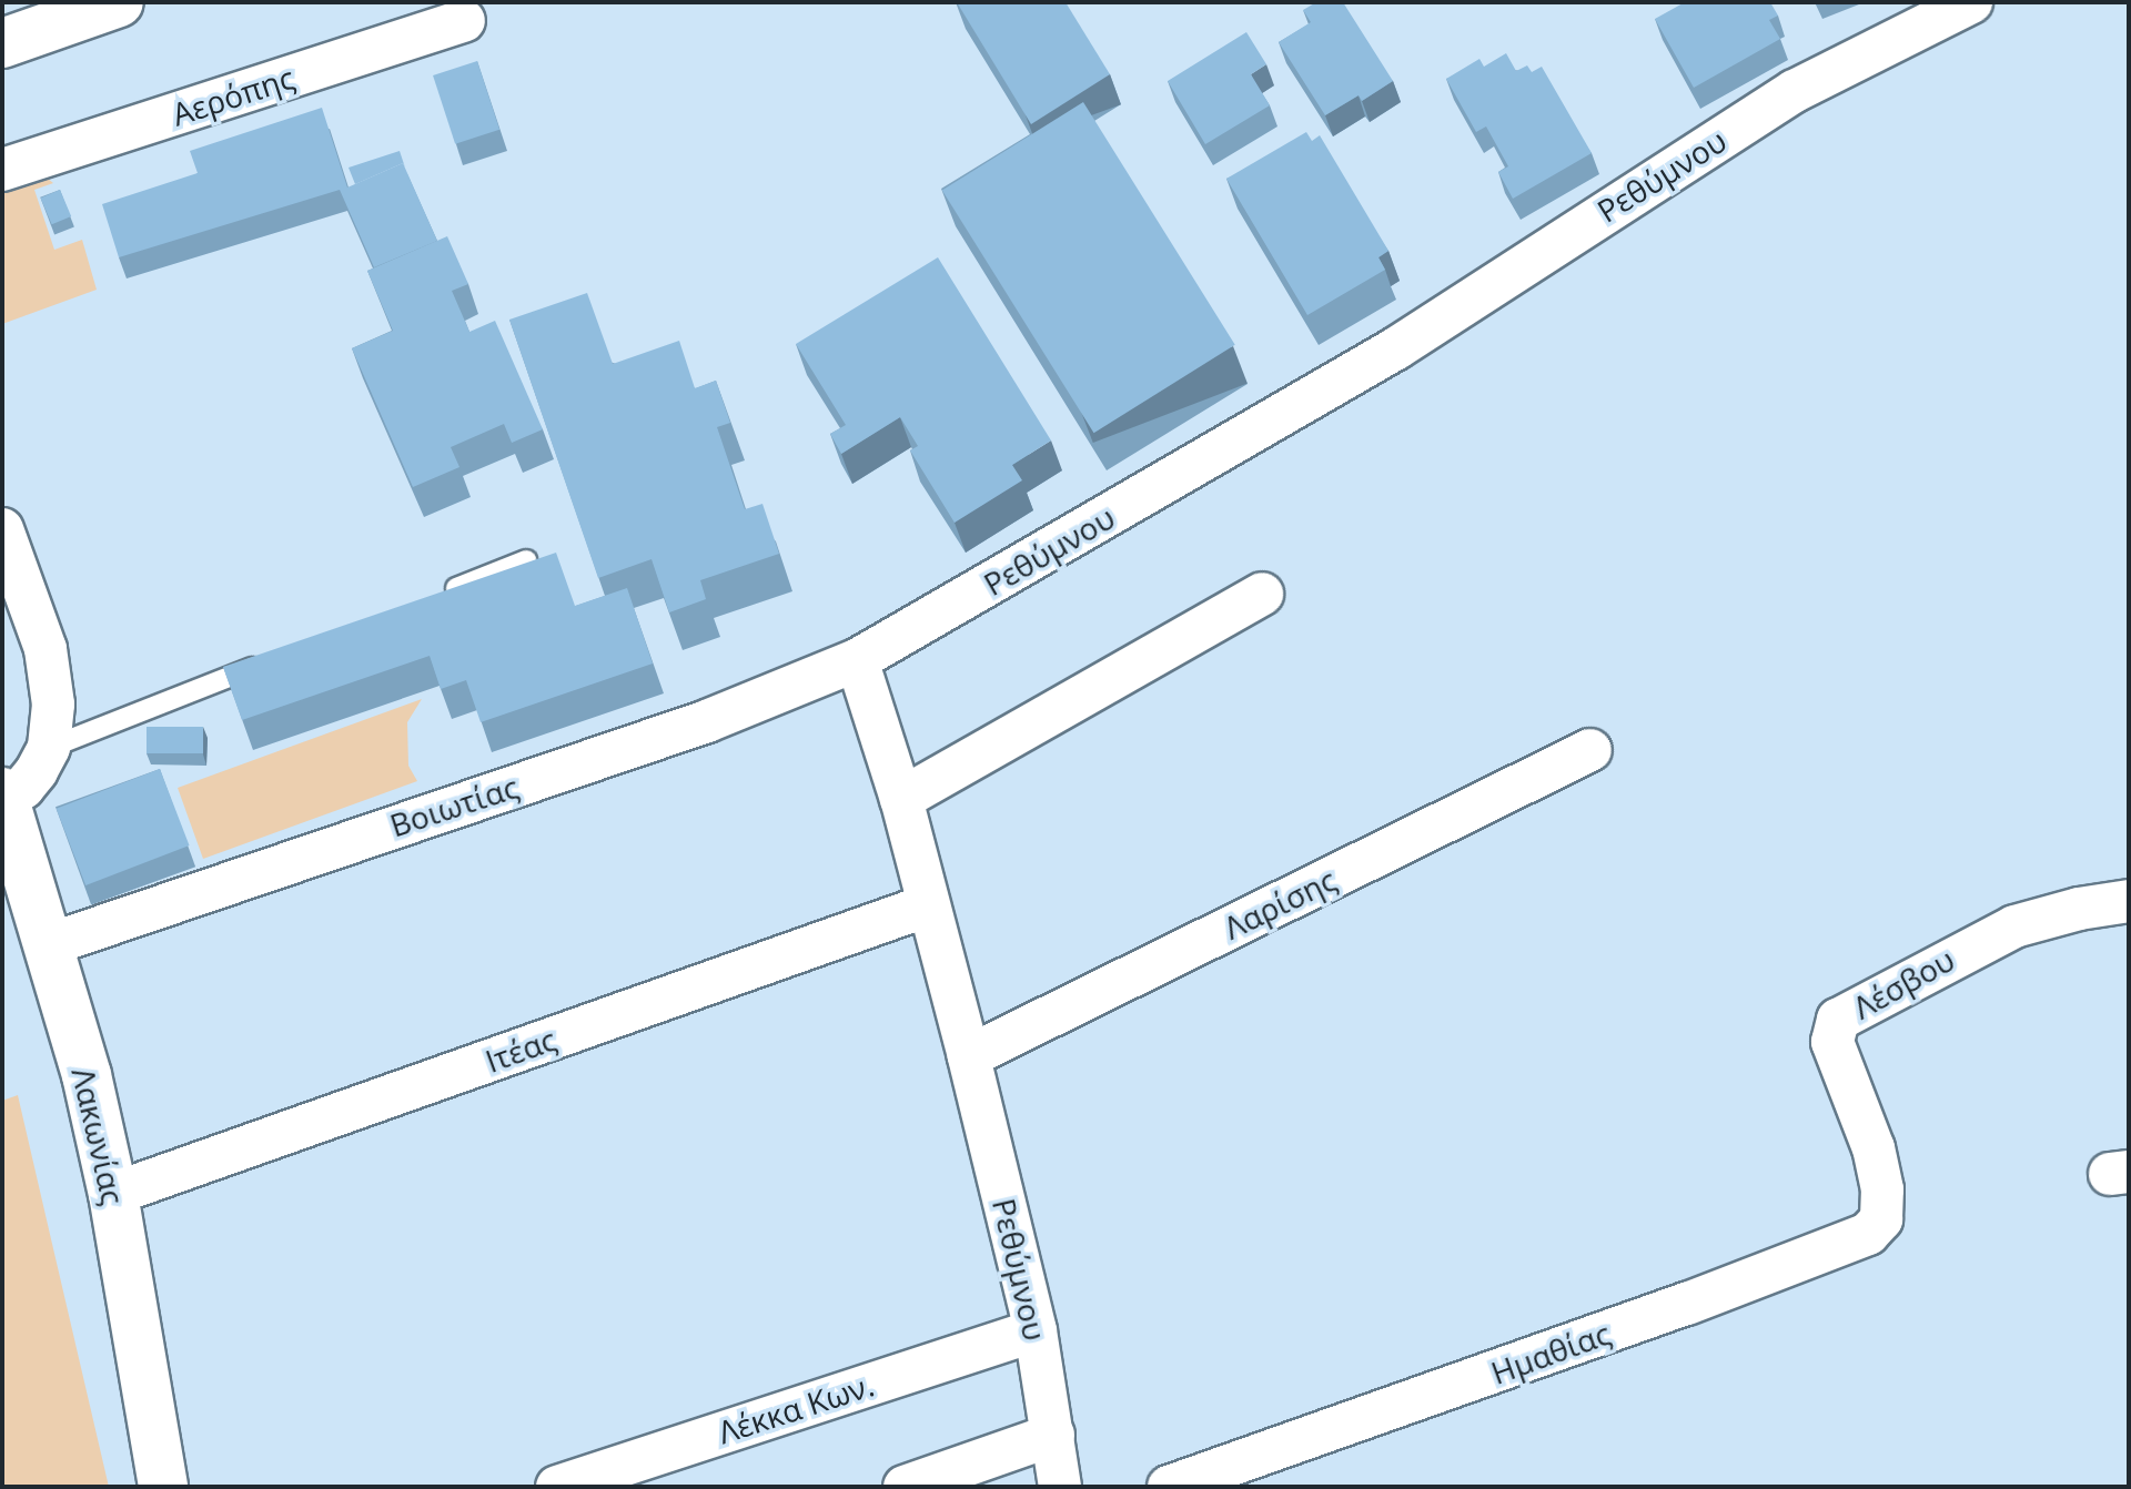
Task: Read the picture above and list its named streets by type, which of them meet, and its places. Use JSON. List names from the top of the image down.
{
  "streets": {
    "street": [
      "Αερόπης",
      "Ρεθύμνου",
      "Βοιωτίας",
      "Λαρίσης",
      "Λέσβου",
      "Ιτέας",
      "Λακωνίας",
      "Ημαθίας",
      "Λέκκα Κων."
    ]
  },
  "crossings": [
    ["Ρεθύμνου", "Βοιωτίας"],
    ["Ρεθύμνου", "Λαρίσης"],
    ["Ρεθύμνου", "Ιτέας"],
    ["Ρεθύμνου", "Λέκκα Κων."],
    ["Βοιωτίας", "Λακωνίας"],
    ["Λέσβου", "Ημαθίας"],
    ["Ιτέας", "Λακωνίας"]
  ]
}
